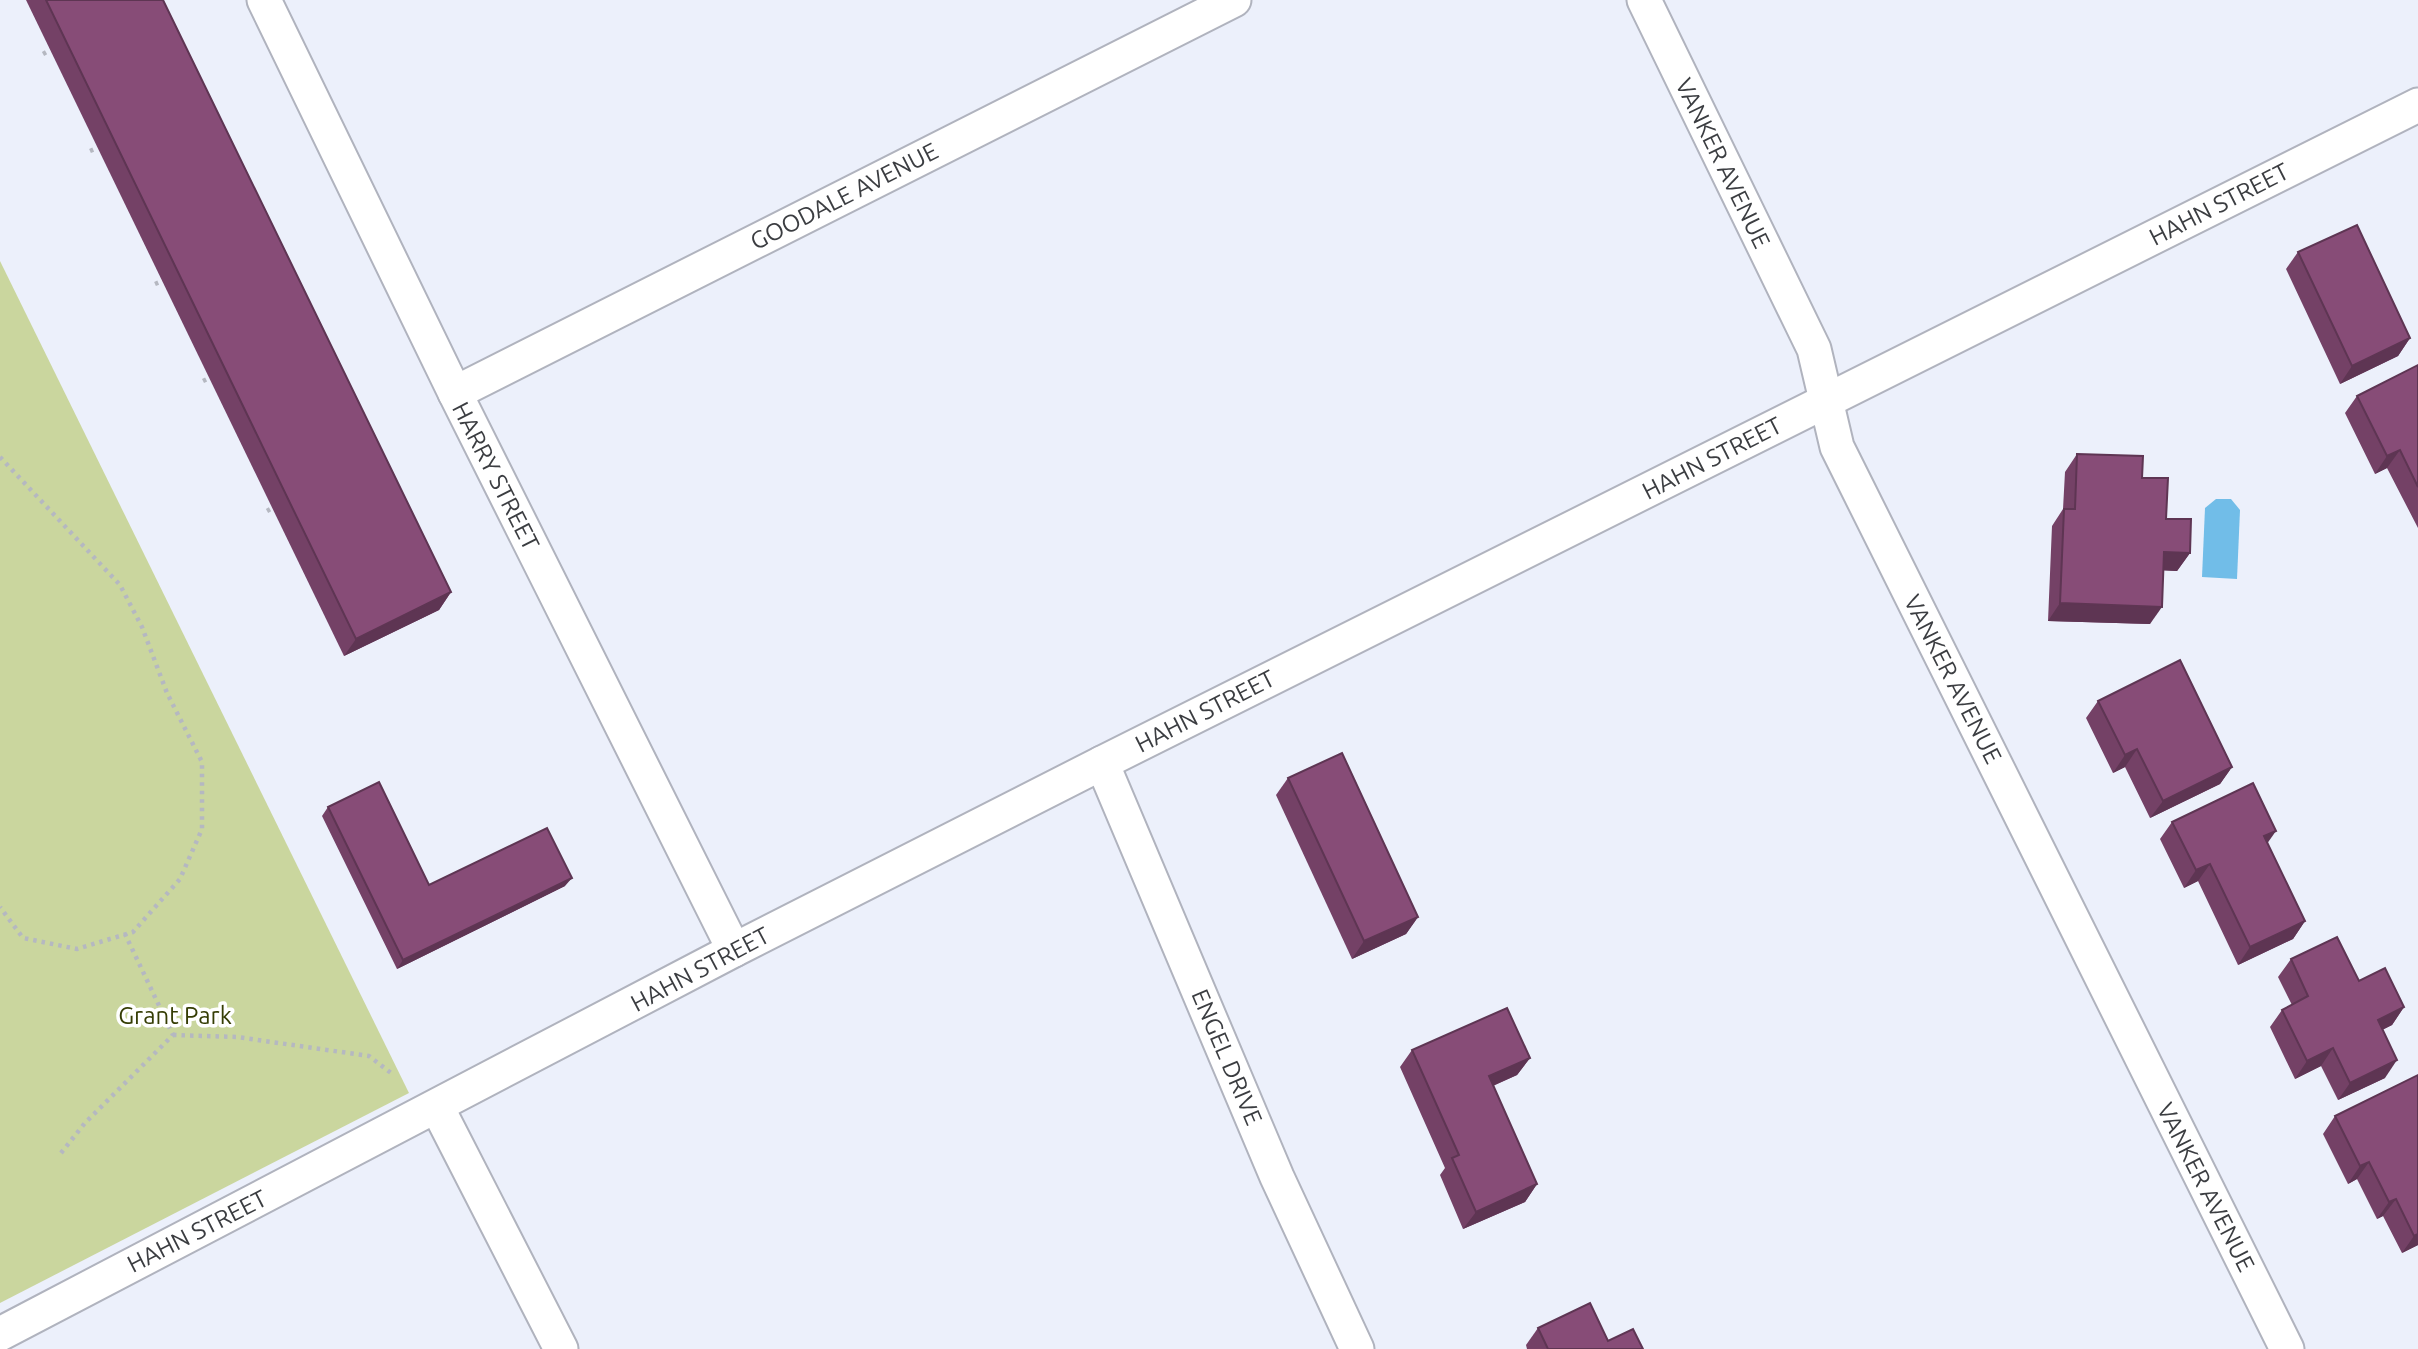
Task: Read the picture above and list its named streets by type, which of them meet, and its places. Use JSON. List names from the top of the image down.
{
  "streets": {
    "street": [
      "VANKER AVENUE",
      "GOODALE AVENUE",
      "HAHN STREET",
      "HARRY STREET",
      "ENGEL DRIVE"
    ]
  },
  "crossings": [
    ["VANKER AVENUE", "HAHN STREET"],
    ["GOODALE AVENUE", "HARRY STREET"],
    ["HAHN STREET", "HARRY STREET"],
    ["HAHN STREET", "ENGEL DRIVE"]
  ],
  "parks": ["Grant Park"]
}
